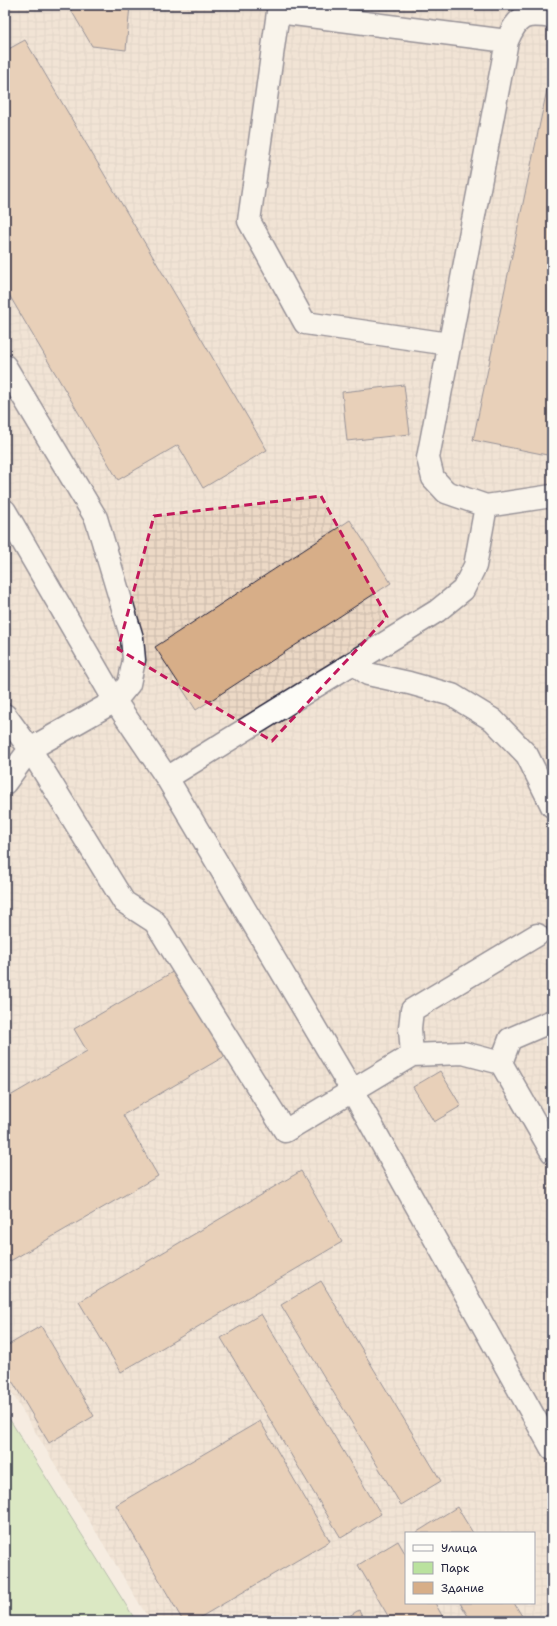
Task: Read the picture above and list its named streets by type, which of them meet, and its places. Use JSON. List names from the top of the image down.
{
  "legend": ["Улица", "Парк", "Здание"]
}
